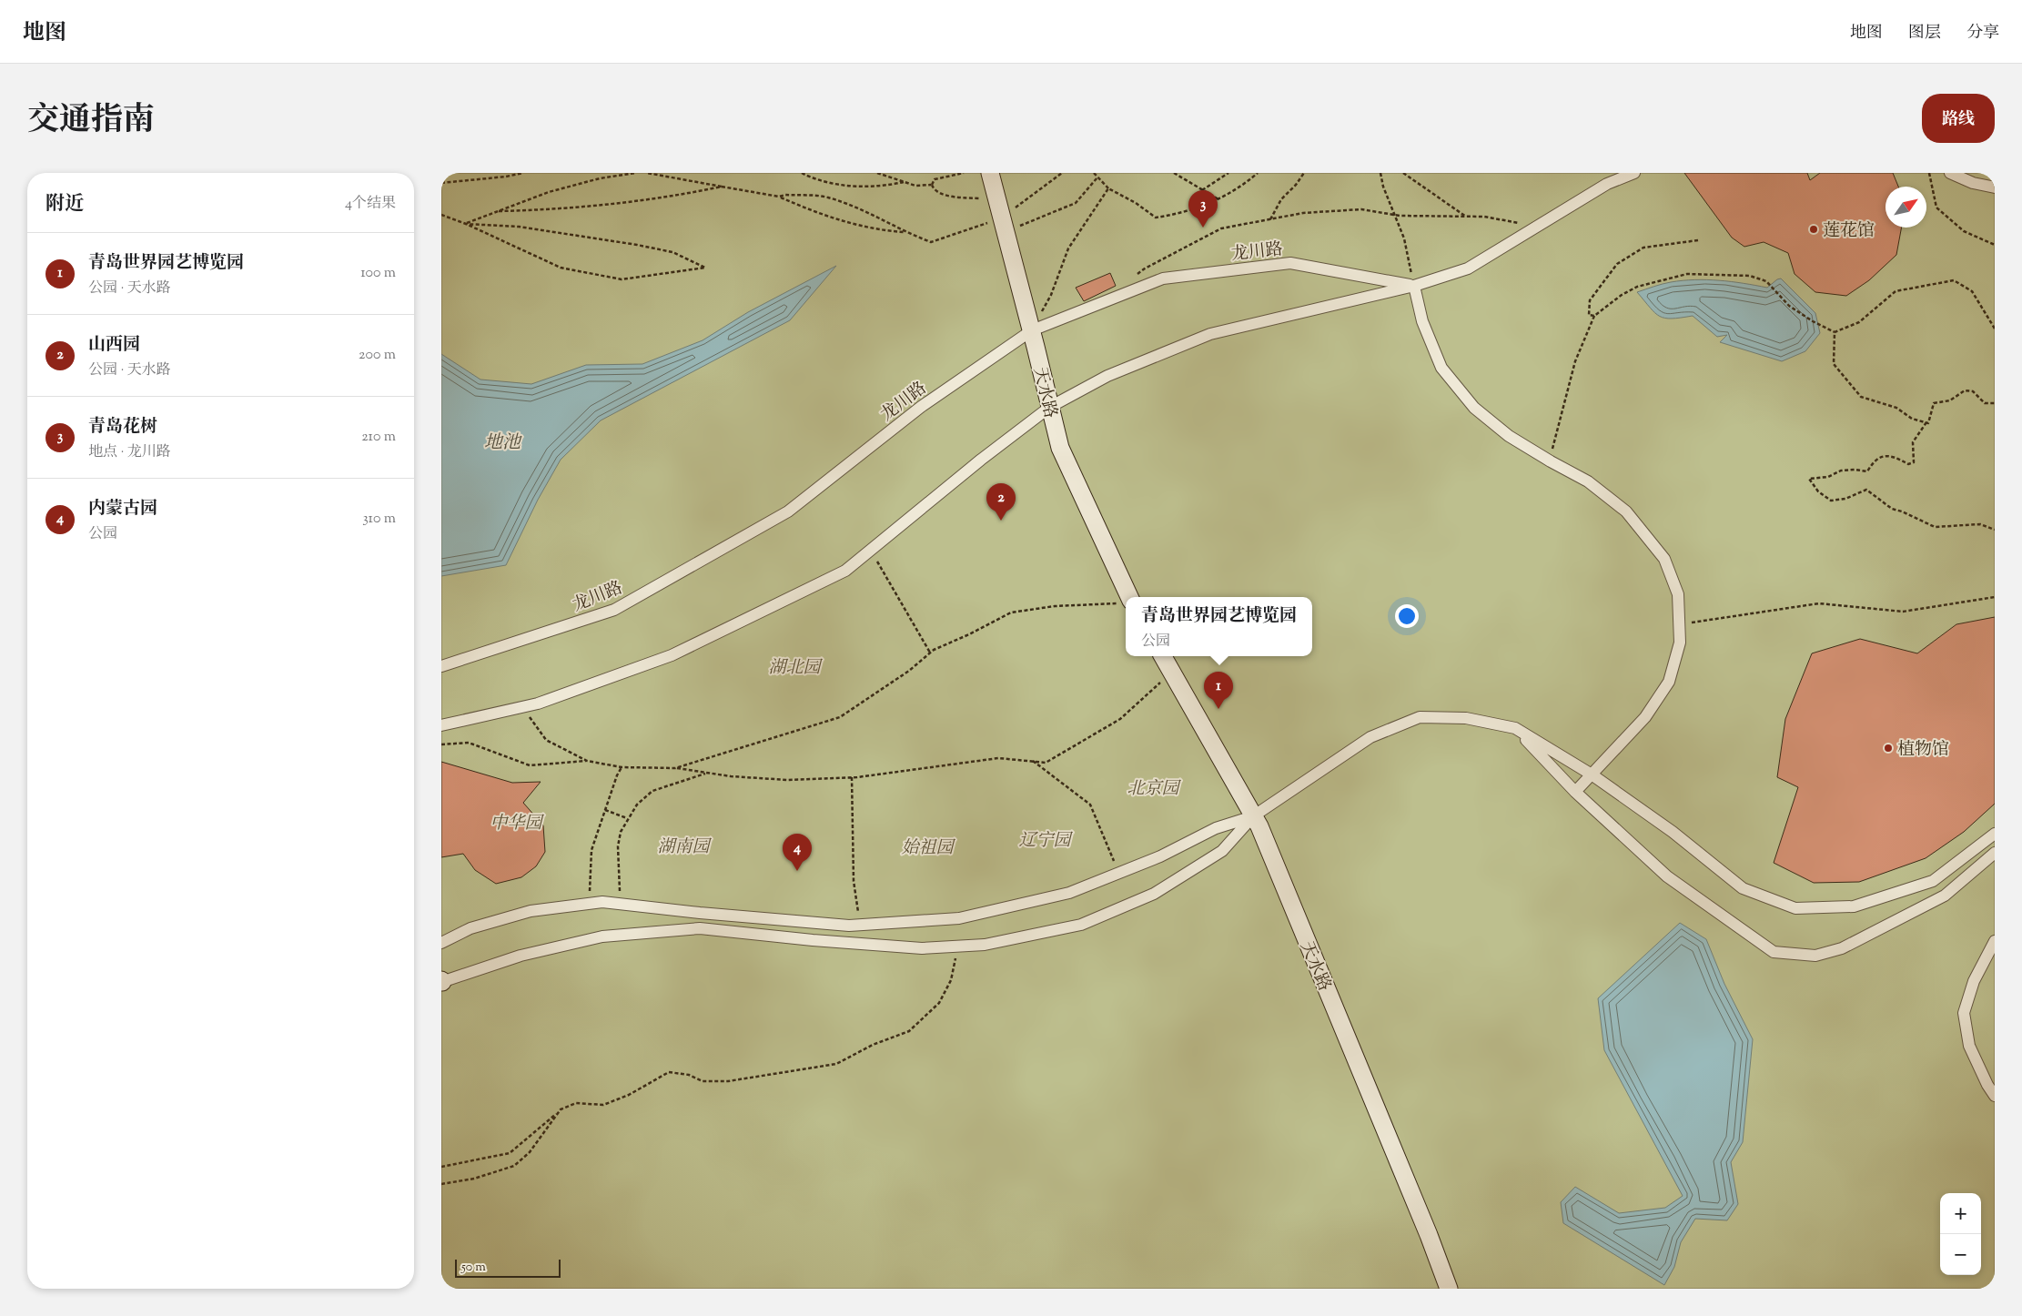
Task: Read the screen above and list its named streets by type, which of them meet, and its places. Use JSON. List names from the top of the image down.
{
  "streets": {
    "street": ["龙川路", "天水路"]
  },
  "crossings": [
    ["龙川路", "天水路"]
  ],
  "water": ["地池"],
  "parks": [
    "湖北园",
    "北京园",
    "中华园",
    "辽宁园",
    "湖南园",
    "始祖园"
  ],
  "places": ["莲花馆", "植物馆"],
  "scale_bar": "50 m",
  "north": "top right",
  "page": {
    "header": "地图",
    "nav": ["地图", "图层", "分享"],
    "title": "交通指南",
    "buttons": "路线",
    "heading": ["附近", "4个结果"],
    "pins": [
      "3",
      "2",
      "1",
      "4"
    ],
    "list": [
      {
        "mark": "1",
        "name": "青岛世界园艺博览园",
        "note": "公园 · 天水路",
        "value": "100 m"
      },
      {
        "mark": "2",
        "name": "山西园",
        "note": "公园 · 天水路",
        "value": "200 m"
      },
      {
        "mark": "3",
        "name": "青岛花树",
        "note": "地点 · 龙川路",
        "value": "210 m"
      },
      {
        "mark": "4",
        "name": "内蒙古园",
        "note": "公园",
        "value": "310 m"
      }
    ],
    "popup": ["青岛世界园艺博览园", "公园"],
    "map_buttons": ["+", "−"],
    "scale": "50 m"
  }
}
